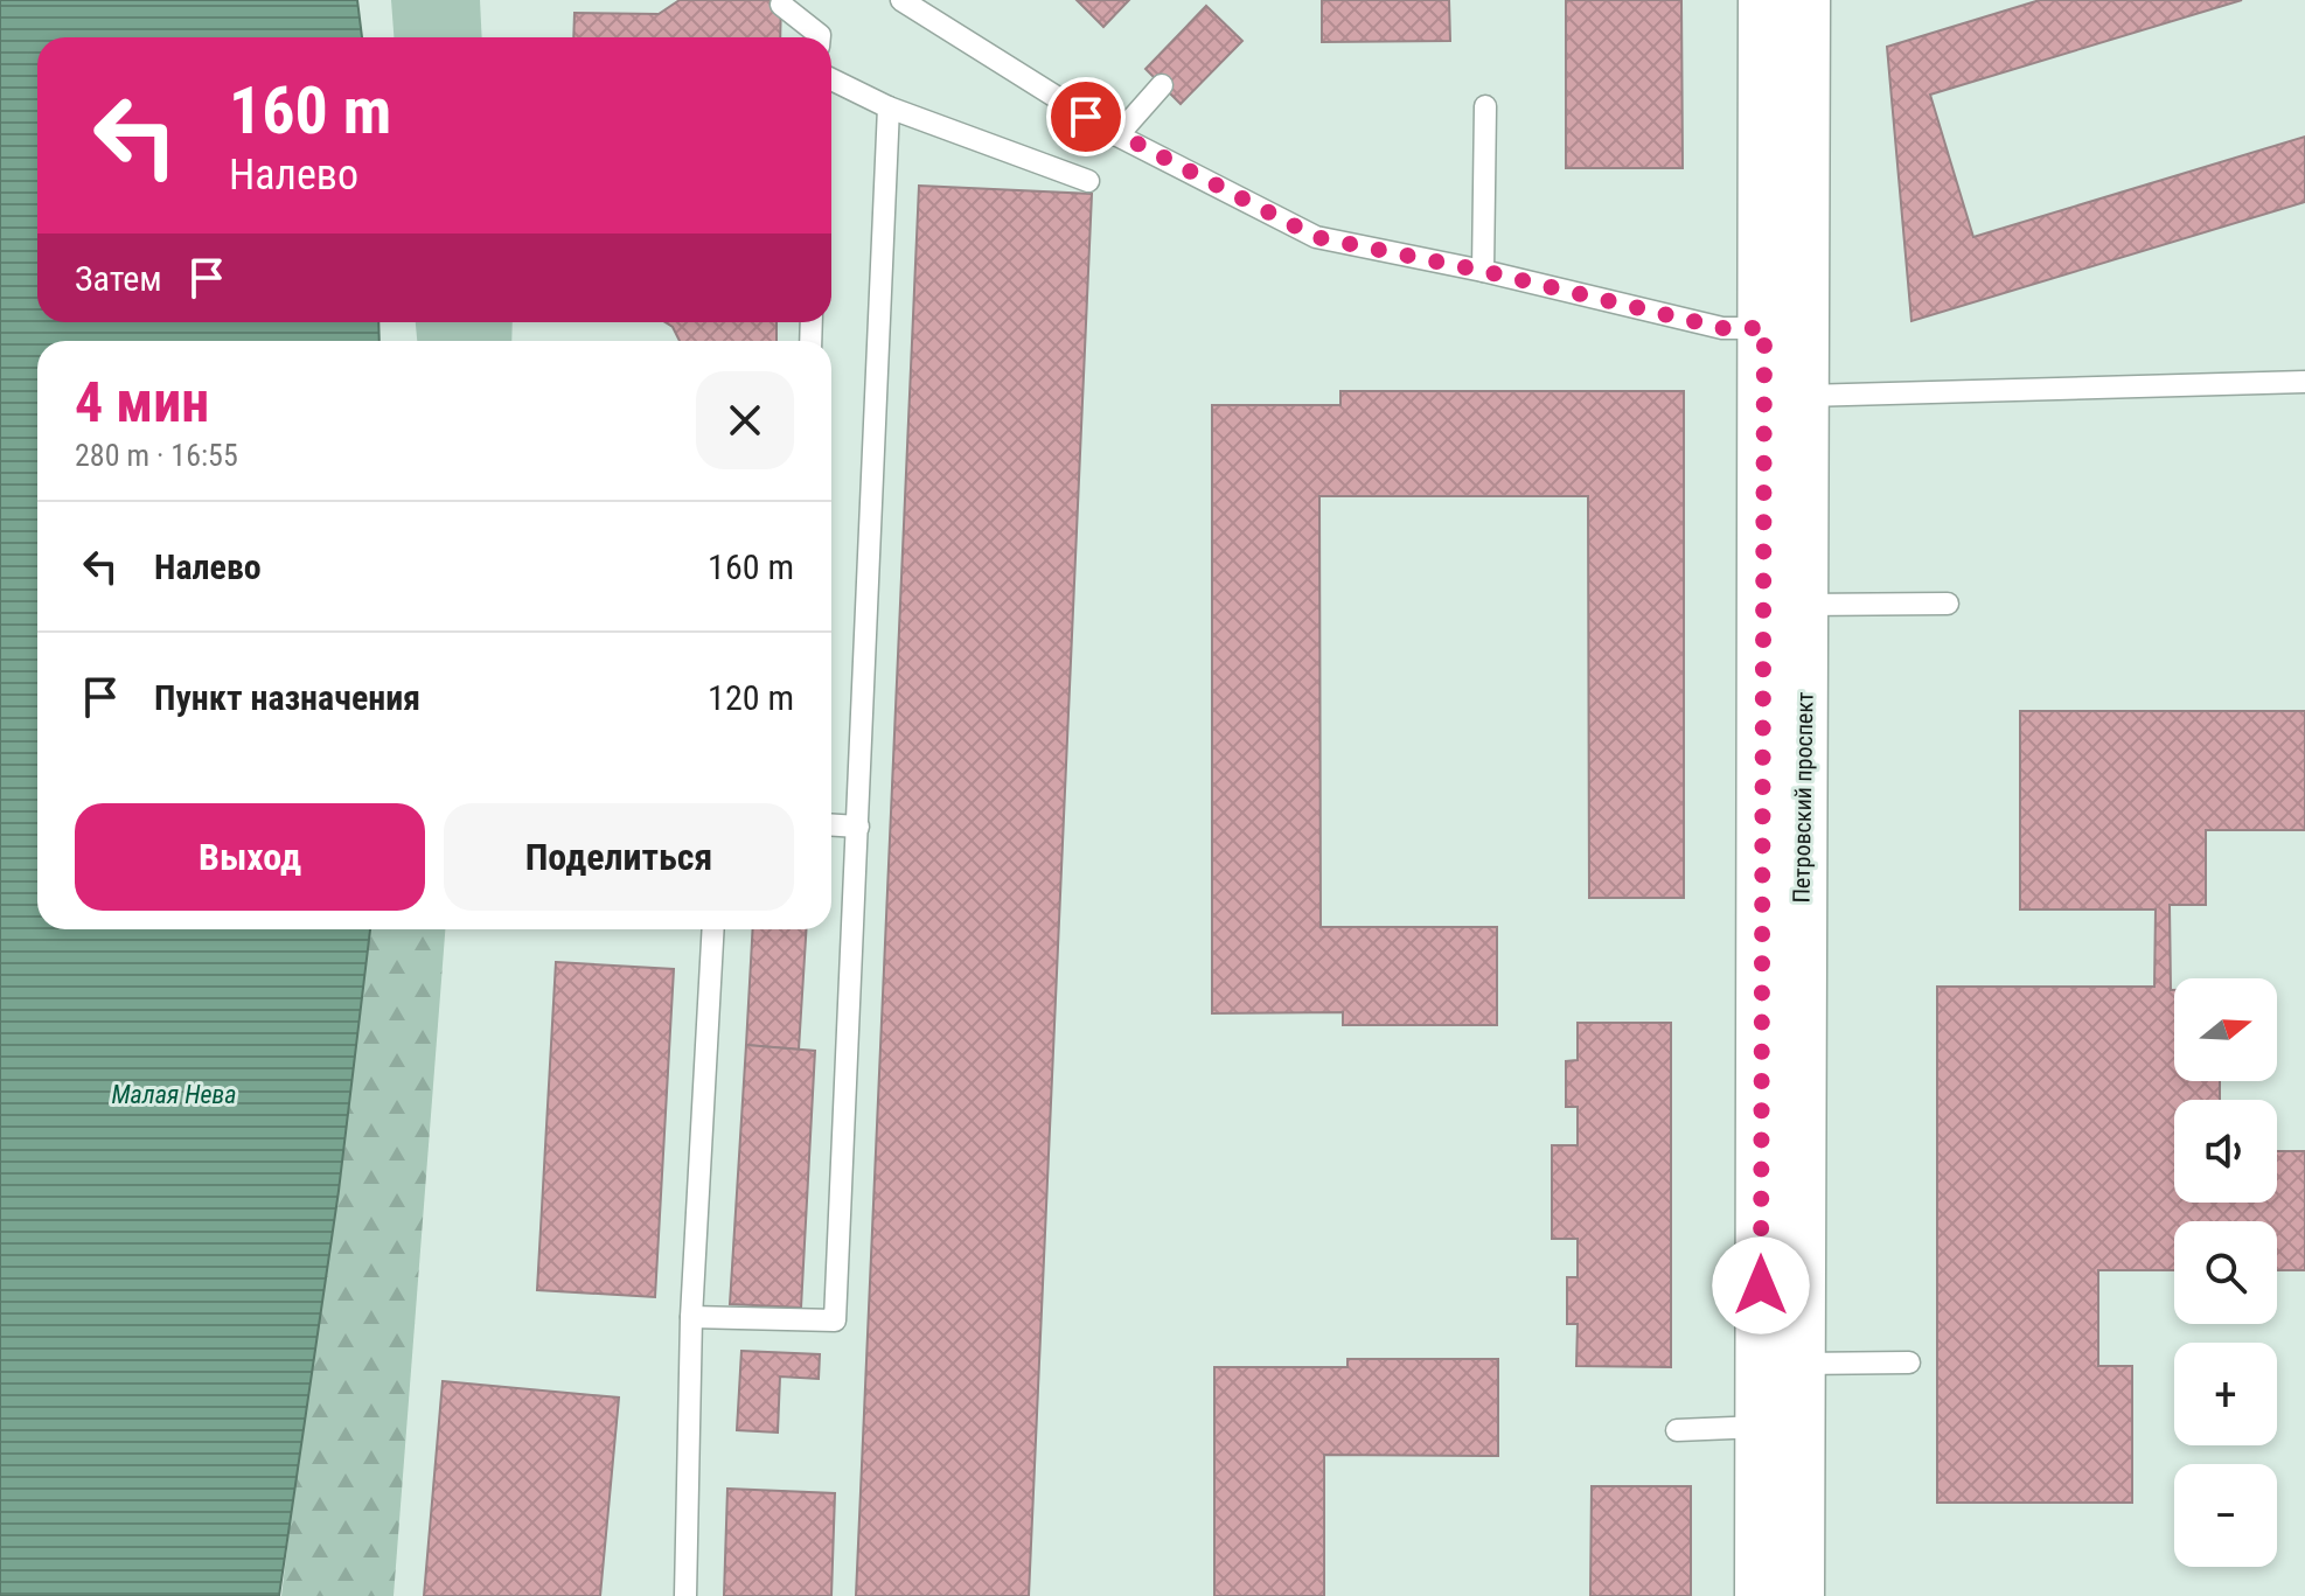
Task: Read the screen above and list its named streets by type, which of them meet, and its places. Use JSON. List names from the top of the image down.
{
  "streets": {
    "street": ["Петровский проспект"]
  },
  "water": ["Малая Нева"],
  "north": "right",
  "page": {
    "turn": ["160 m", "Налево"],
    "then": "Затем",
    "heading": ["4 мин", "280 m · 16:55"],
    "list": [
      {
        "name": "Налево",
        "value": "160 m"
      },
      {
        "name": "Пункт назначения",
        "value": "120 m"
      }
    ],
    "buttons": ["Выход", "Поделиться"],
    "map_buttons": ["+", "−"]
  }
}
